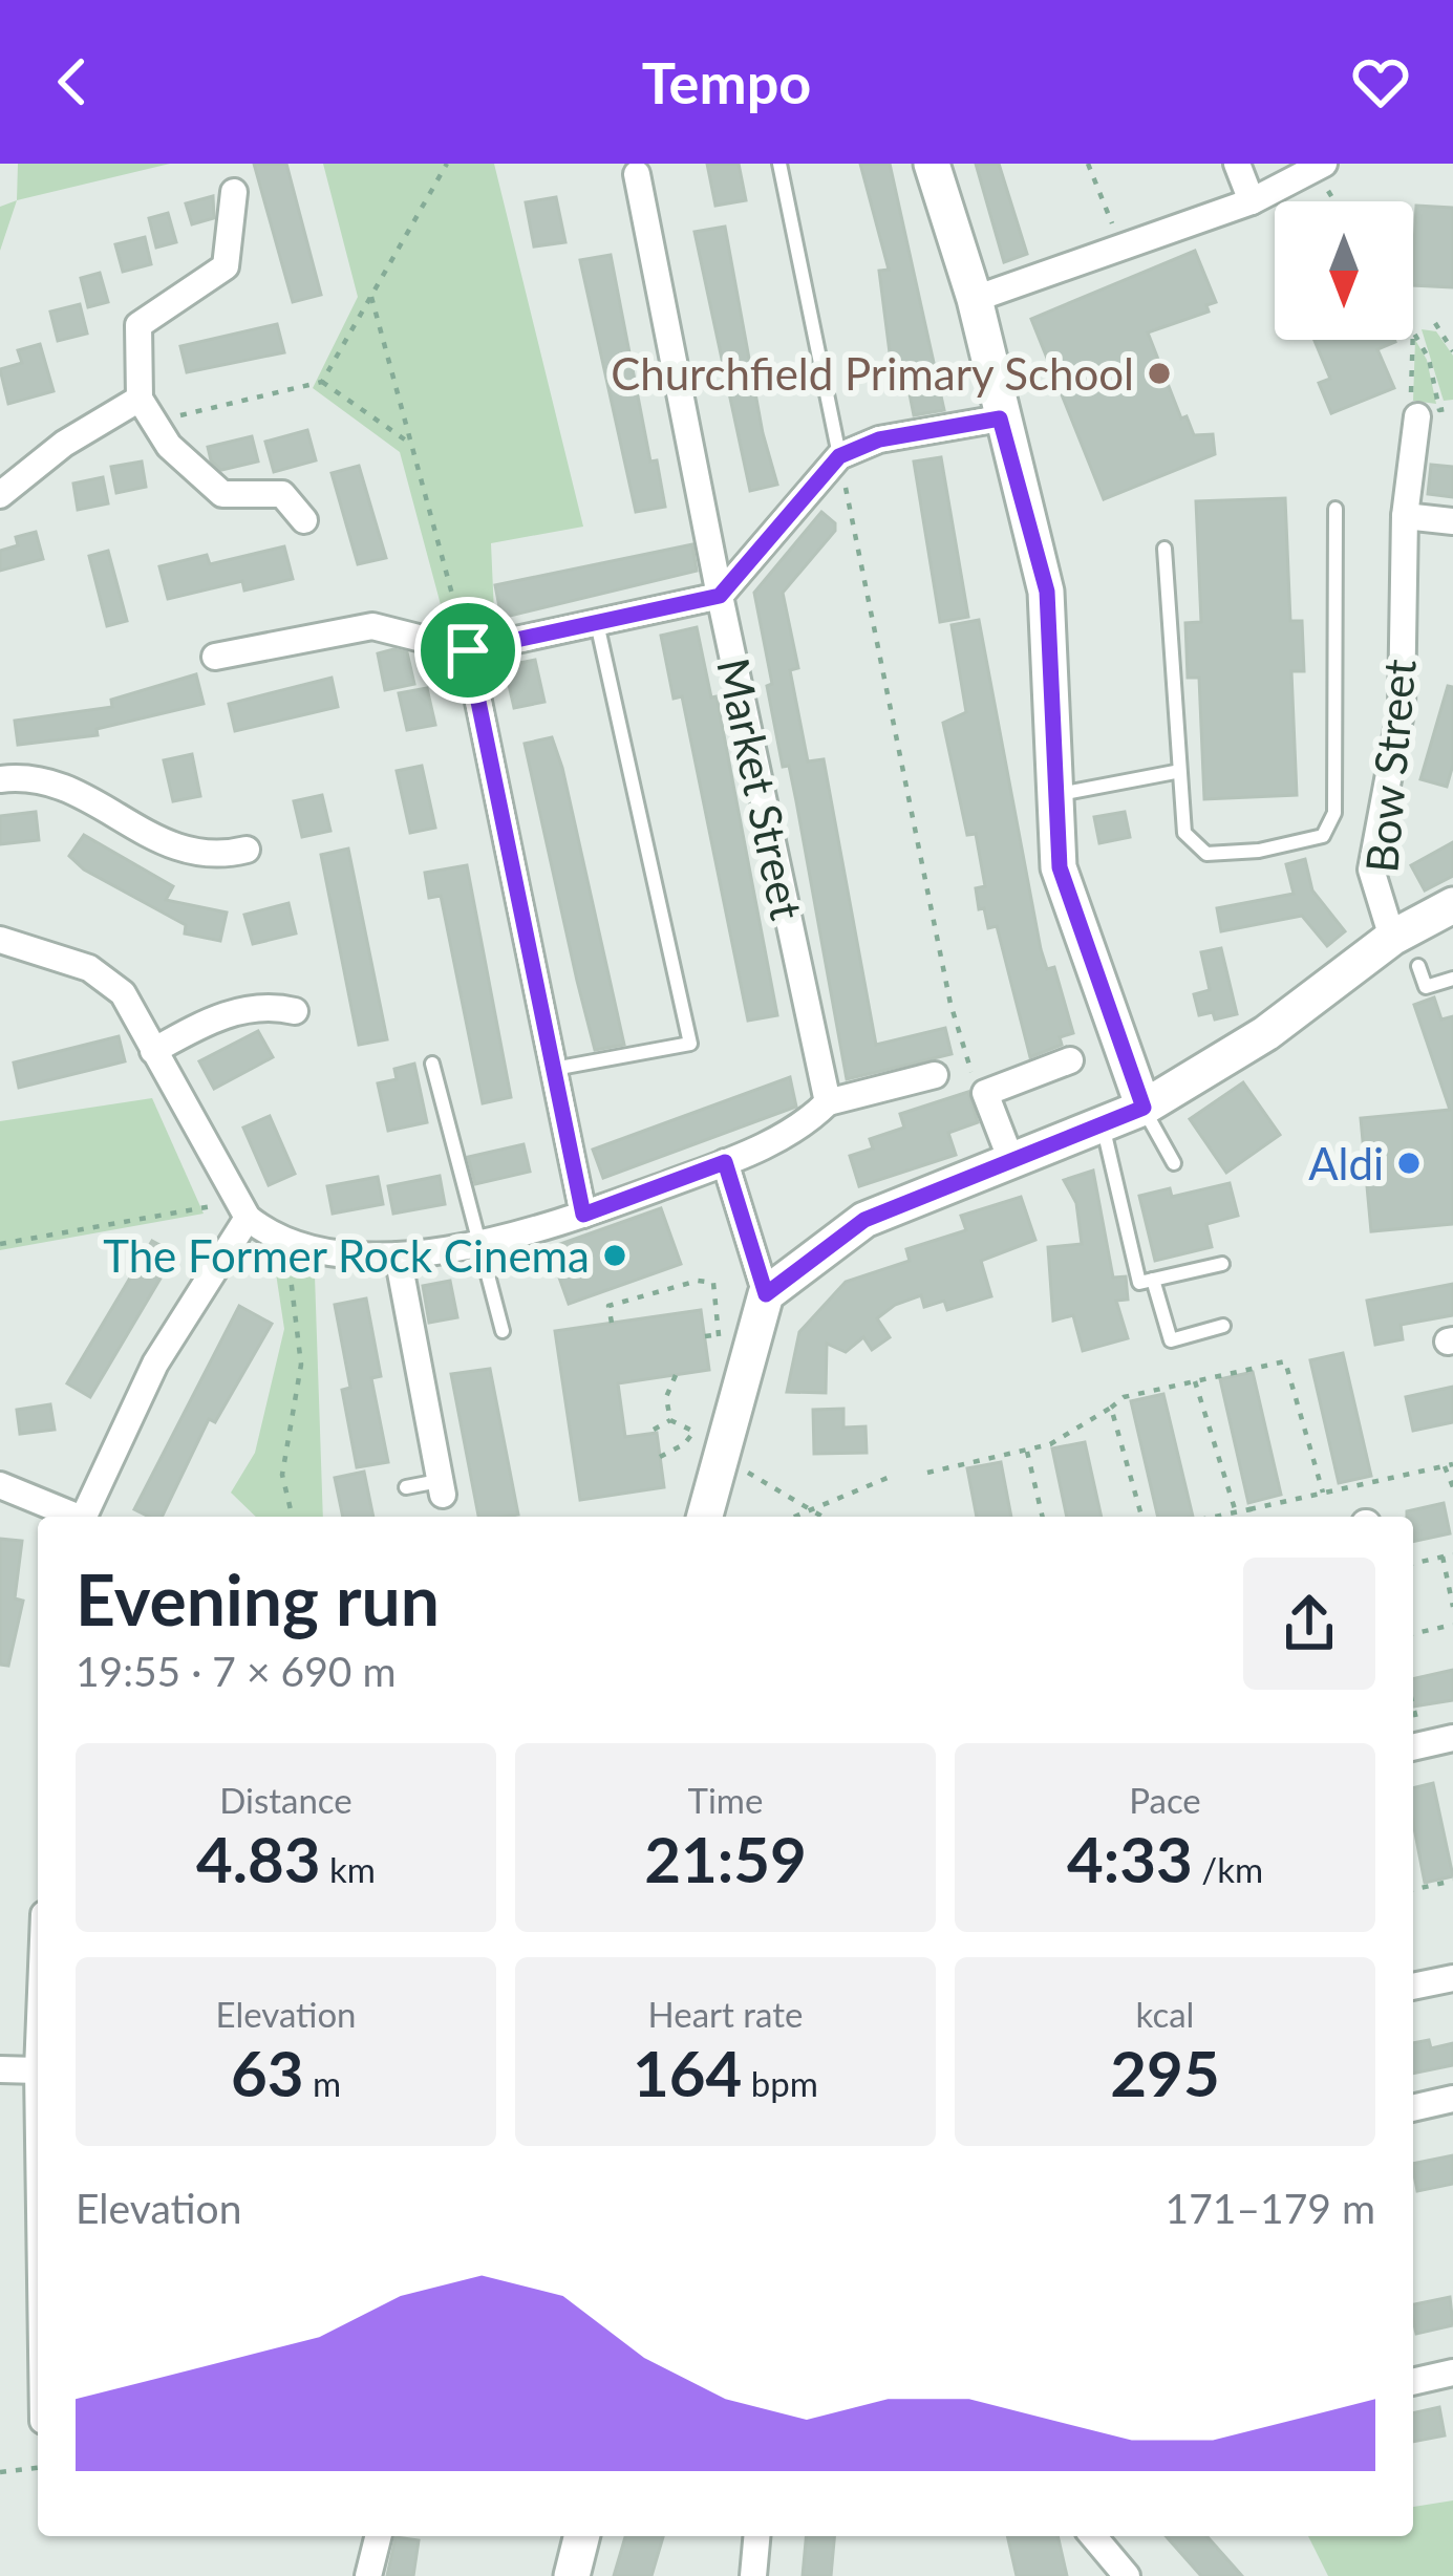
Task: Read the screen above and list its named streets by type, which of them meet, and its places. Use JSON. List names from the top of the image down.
{
  "streets": {
    "street": ["Bow Street", "Market Street"]
  },
  "places": ["Churchfield Primary School", "Aldi", "The Former Rock Cinema"],
  "north": "bottom",
  "page": {
    "header": "Tempo",
    "heading": ["Evening run", "19:55 · 7 × 690 m"],
    "stats": [
      ["Distance", "4.83 km"],
      ["Time", "21:59"],
      ["Pace", "4:33 /km"],
      ["Elevation", "63 m"],
      ["Heart rate", "164 bpm"],
      ["kcal", "295"]
    ],
    "chart": ["Elevation", "171–179 m"]
  }
}
